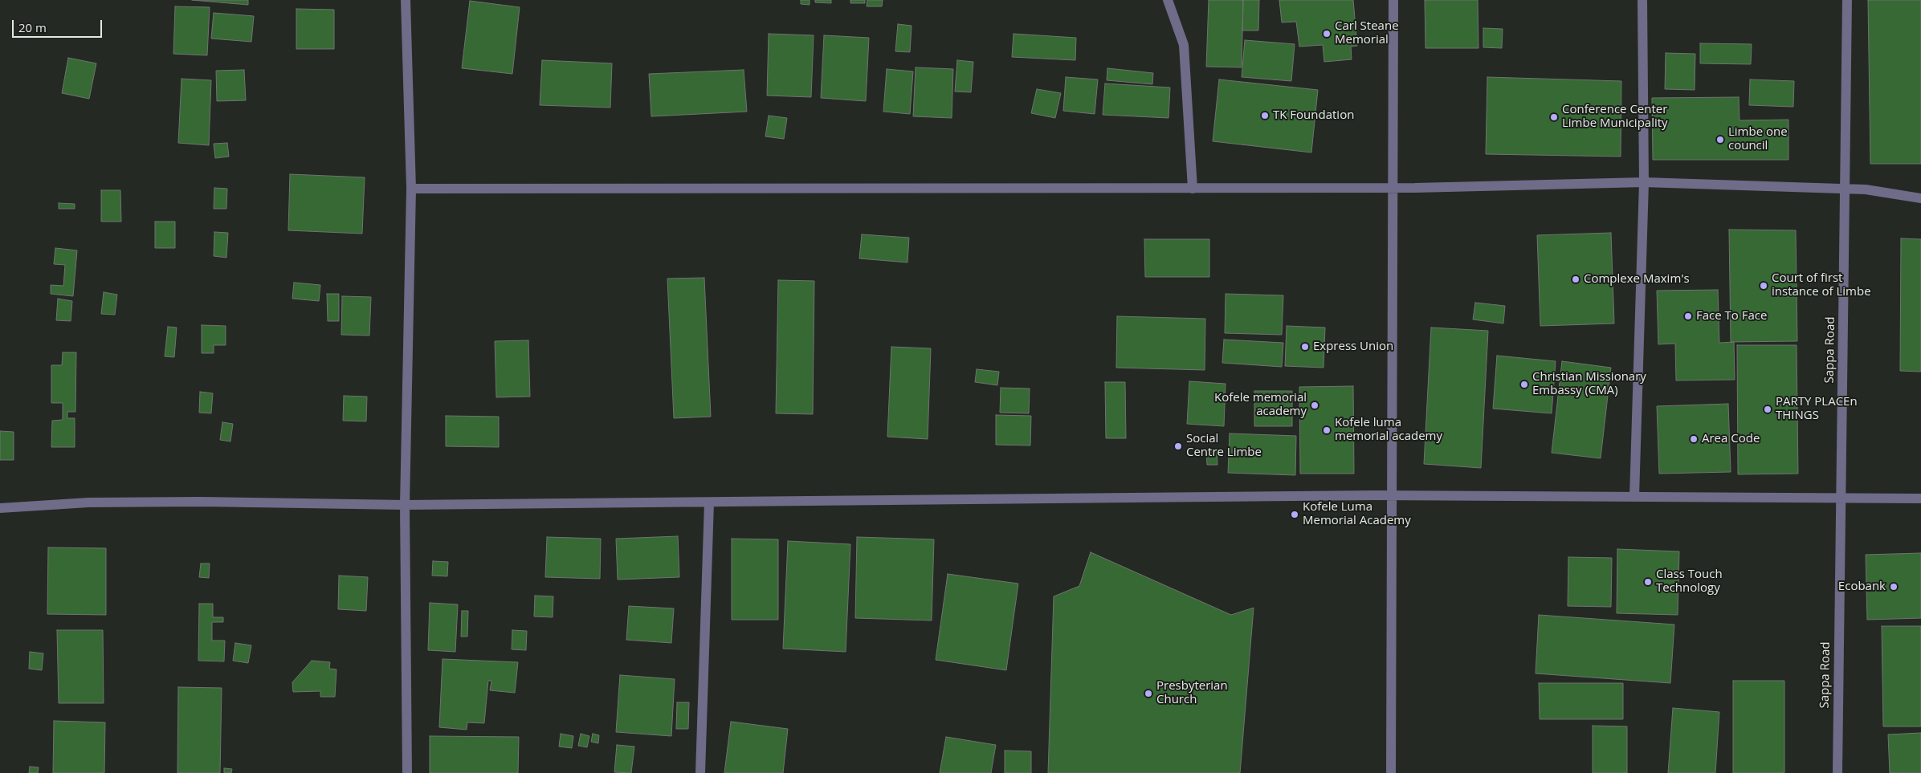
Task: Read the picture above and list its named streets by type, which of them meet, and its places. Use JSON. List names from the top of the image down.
{
  "streets": {
    "street": ["Sappa Road"]
  },
  "places": [
    "Carl Steane Memorial",
    "TK Foundation",
    "Conference Center Limbe Municipality",
    "Limbe one council",
    "Complexe Maxim's",
    "Court of first instance of Limbe",
    "Face To Face",
    "Express Union",
    "Christian Missionary Embassy (CMA)",
    "Kofele memorial academy",
    "PARTY PLACEn THINGS",
    "Kofele luma memorial academy",
    "Area Code",
    "Social Centre Limbe",
    "Kofele Luma Memorial Academy",
    "Class Touch Technology",
    "Ecobank",
    "Presbyterian Church"
  ],
  "scale_bar": "20 m"
}
